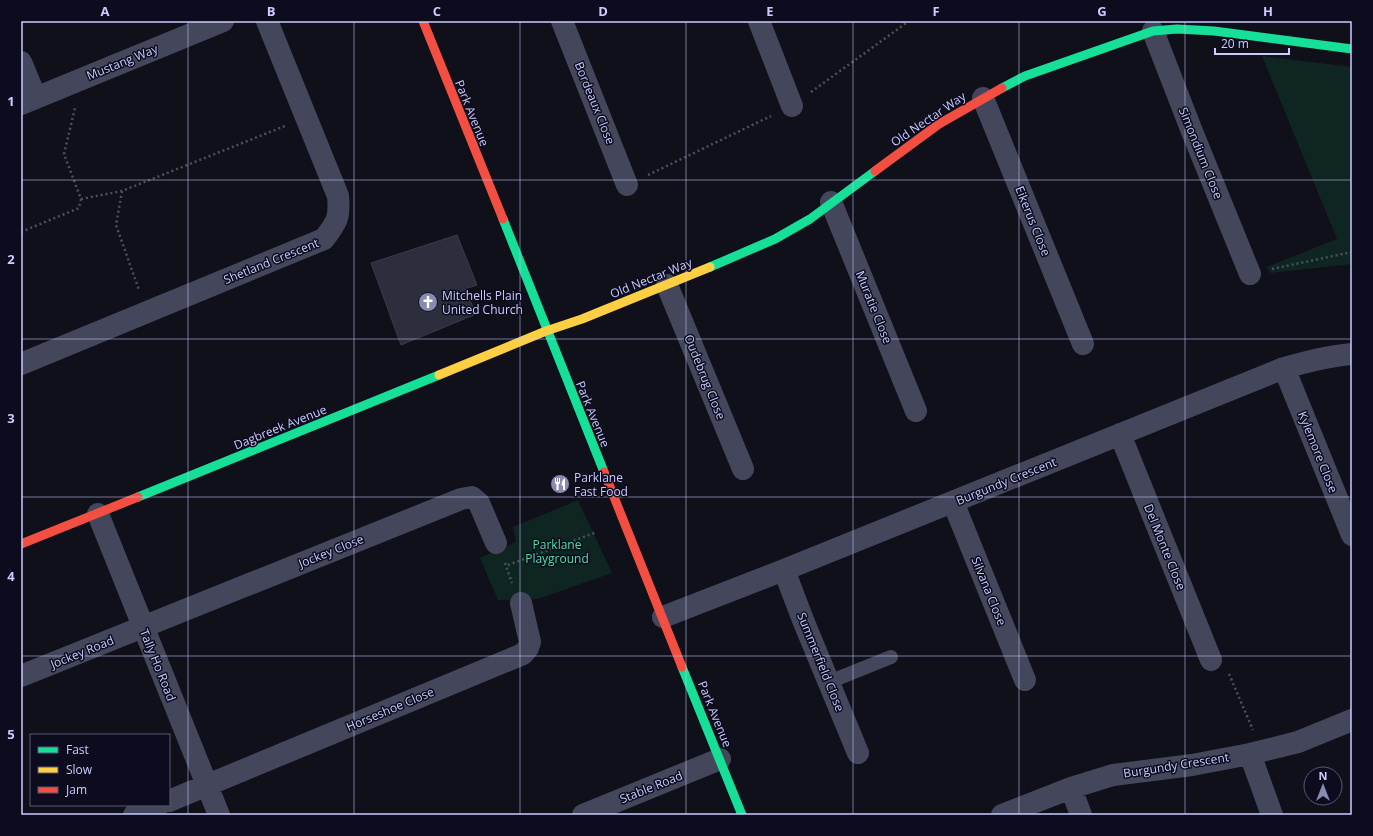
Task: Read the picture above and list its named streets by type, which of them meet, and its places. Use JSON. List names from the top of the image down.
{
  "streets": {
    "street": [
      "Mustang Way",
      "Bordeaux Close",
      "Park Avenue",
      "Old Nectar Way",
      "Simondium Close",
      "Eikerus Close",
      "Shetland Crescent",
      "Muratie Close",
      "Oudebrug Close",
      "Dagbreek Avenue",
      "Kylemore Close",
      "Burgundy Crescent",
      "Del Monte Close",
      "Jockey Close",
      "Silvana Close",
      "Jockey Road",
      "Summerfield Close",
      "Tally Ho Road",
      "Horseshoe Close",
      "Stable Road"
    ]
  },
  "crossings": [
    ["Park Avenue", "Old Nectar Way"],
    ["Park Avenue", "Dagbreek Avenue"],
    ["Park Avenue", "Burgundy Crescent"],
    ["Park Avenue", "Stable Road"],
    ["Old Nectar Way", "Simondium Close"],
    ["Old Nectar Way", "Eikerus Close"],
    ["Old Nectar Way", "Muratie Close"],
    ["Old Nectar Way", "Oudebrug Close"],
    ["Old Nectar Way", "Dagbreek Avenue"],
    ["Dagbreek Avenue", "Tally Ho Road"],
    ["Kylemore Close", "Burgundy Crescent"],
    ["Burgundy Crescent", "Del Monte Close"],
    ["Burgundy Crescent", "Silvana Close"],
    ["Burgundy Crescent", "Summerfield Close"],
    ["Jockey Close", "Jockey Road"],
    ["Jockey Close", "Tally Ho Road"],
    ["Jockey Road", "Tally Ho Road"],
    ["Tally Ho Road", "Horseshoe Close"]
  ],
  "parks": ["Parklane Playground"],
  "places": {
    "church": ["Mitchells Plain United Church"],
    "restaurant": ["Parklane Fast Food"]
  },
  "legend": ["Fast", "Slow", "Jam"],
  "scale_bar": "20 m",
  "north": "top",
  "grid": {
    "columns": [
      "A",
      "B",
      "C",
      "D",
      "E",
      "F",
      "G",
      "H"
    ],
    "rows": [
      "1",
      "2",
      "3",
      "4",
      "5"
    ]
  }
}
